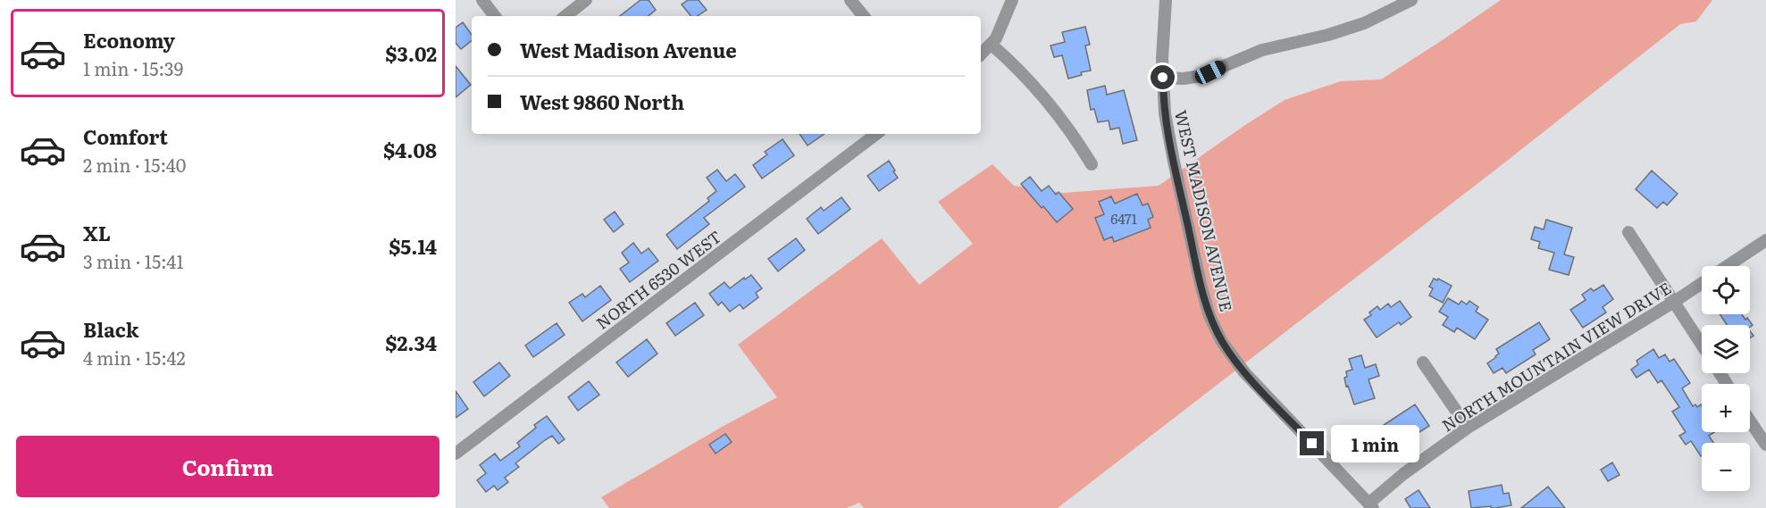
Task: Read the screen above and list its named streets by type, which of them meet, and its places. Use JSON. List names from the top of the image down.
{
  "streets": {
    "street": ["WEST MADISON AVENUE", "NORTH 6530 WEST", "NORTH MOUNTAIN VIEW DRIVE"]
  },
  "crossings": [
    ["WEST MADISON AVENUE", "NORTH MOUNTAIN VIEW DRIVE"]
  ],
  "house_numbers": ["6471"],
  "page": {
    "list": [
      {
        "name": "Economy",
        "note": "1 min · 15:39",
        "value": "$3.02"
      },
      {
        "name": "Comfort",
        "note": "2 min · 15:40",
        "value": "$4.08"
      },
      {
        "name": "XL",
        "note": "3 min · 15:41",
        "value": "$5.14"
      },
      {
        "name": "Black",
        "note": "4 min · 15:42",
        "value": "$2.34"
      }
    ],
    "banner": ["West Madison Avenue", "West 9860 North"],
    "map_buttons": ["+", "−"],
    "buttons": "Confirm",
    "bubble": "1 min"
  }
}
